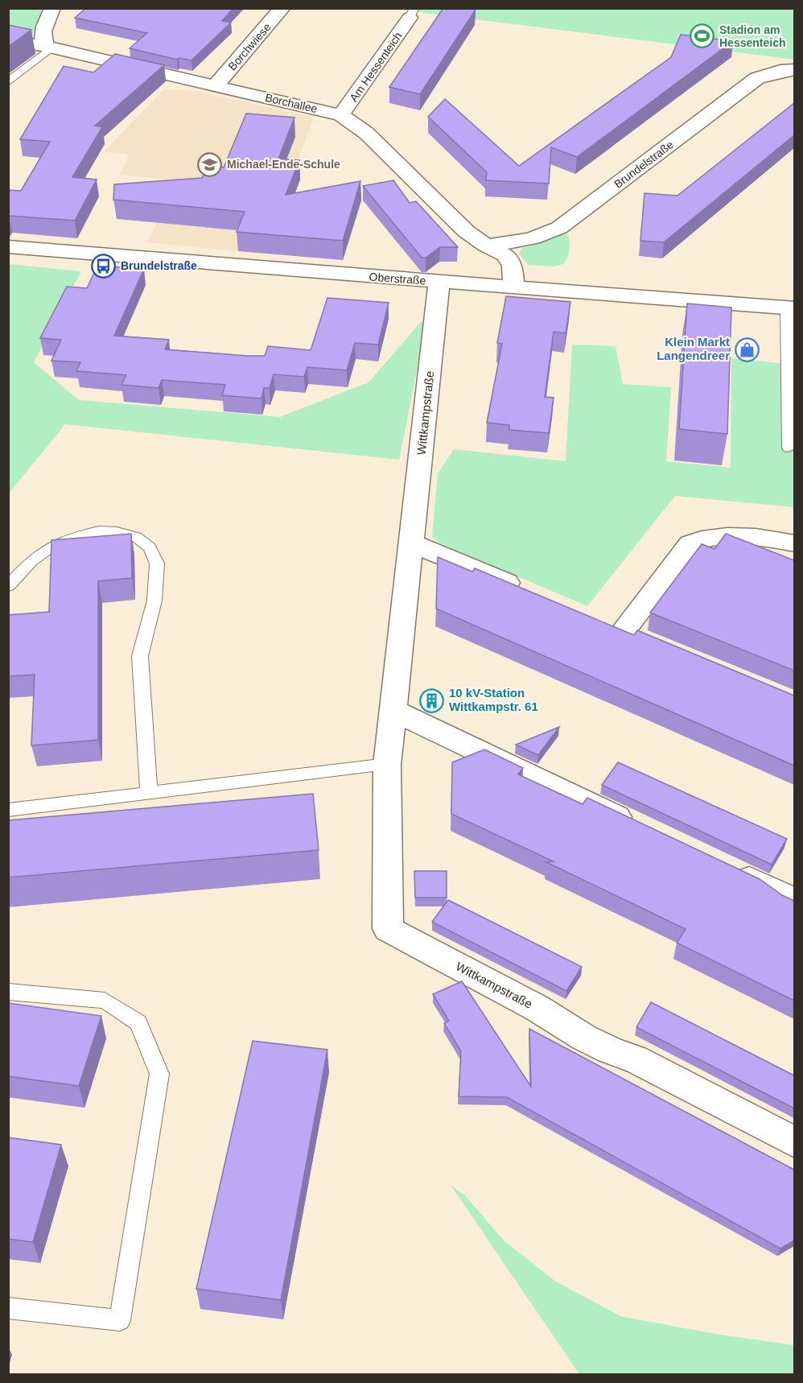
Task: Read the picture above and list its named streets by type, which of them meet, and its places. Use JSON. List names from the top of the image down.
{
  "streets": {
    "street": [
      "Borchwiese",
      "Am Hessenteich",
      "Borchallee",
      "Brundelstraße",
      "Oberstraße",
      "Wittkampstraße"
    ]
  },
  "crossings": [
    ["Borchwiese", "Borchallee"],
    ["Am Hessenteich", "Borchallee"],
    ["Borchallee", "Brundelstraße"],
    ["Borchallee", "Oberstraße"],
    ["Brundelstraße", "Oberstraße"],
    ["Oberstraße", "Wittkampstraße"]
  ],
  "places": {
    "sports": ["Stadion am Hessenteich"],
    "school or university": ["Michael-Ende-Schule"],
    "bus stop": ["Brundelstraße"],
    "shop": ["Klein Markt Langendreer"],
    "building": ["10 kV-Station Wittkampstr. 61"]
  }
}
